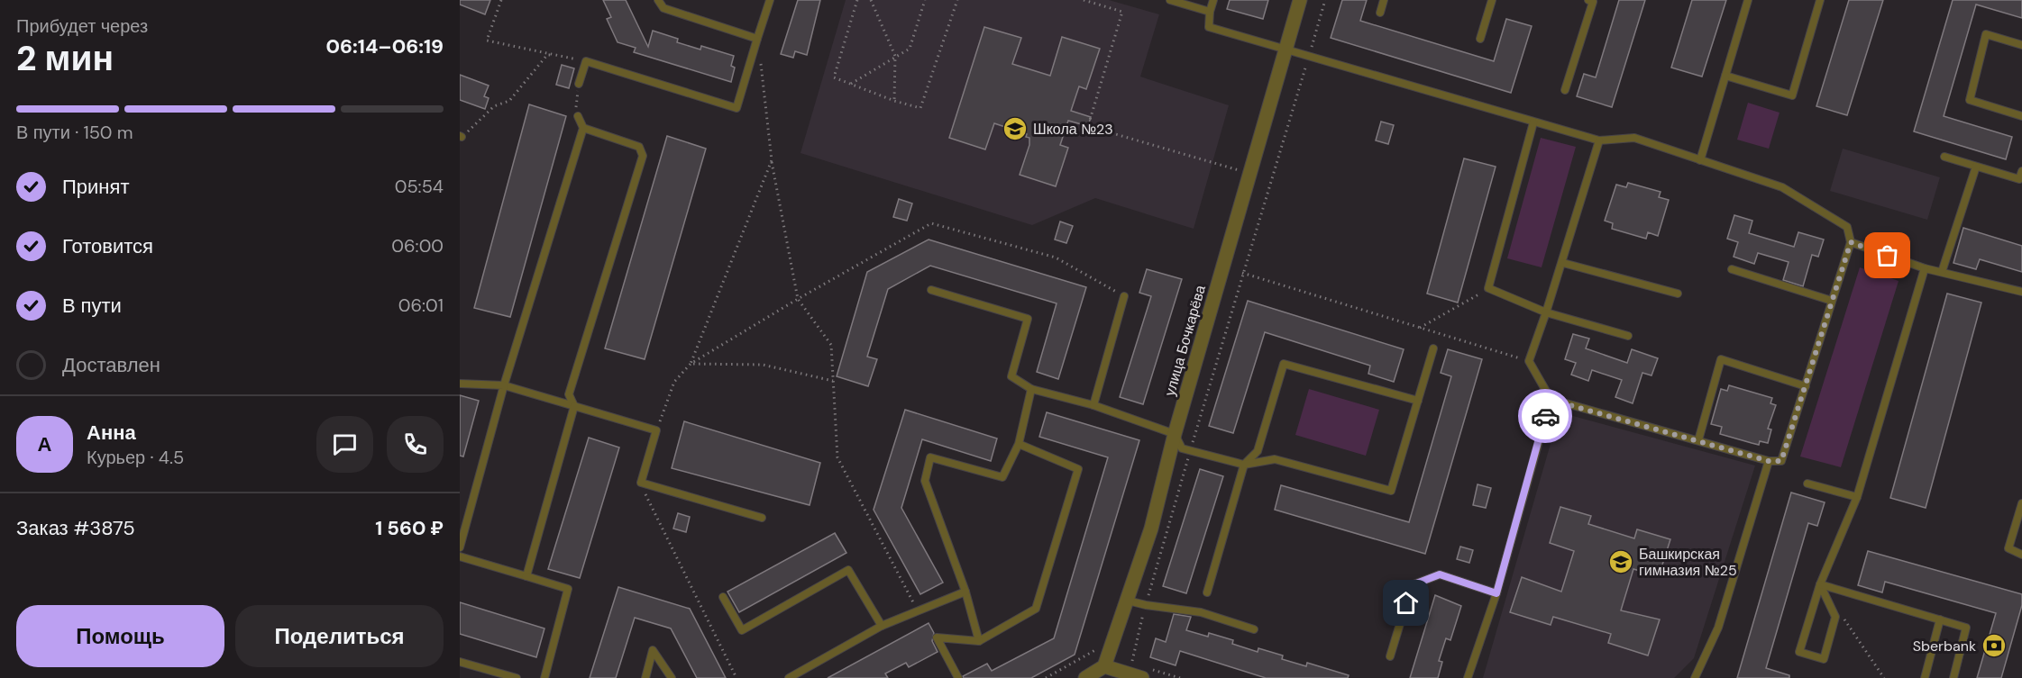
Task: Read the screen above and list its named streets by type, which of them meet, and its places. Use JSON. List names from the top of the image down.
{
  "streets": {
    "street": ["улица Бочкарёва"]
  },
  "places": {
    "school or university": ["Школа №23", "Башкирская гимназия №25"],
    "bank": ["Sberbank"]
  },
  "page": {
    "heading": ["2 мин", "Прибудет через", "06:14–06:19"],
    "panel": [
      "Анна",
      "Курьер · 4.5",
      "Заказ #3875",
      "1 560 ₽"
    ],
    "bar": "В пути · 150 m",
    "list": [
      ["Принят", "05:54"],
      ["Готовится", "06:00"],
      ["В пути", "06:01"],
      "Доставлен"
    ],
    "round": "А",
    "buttons": ["Помощь", "Поделиться"]
  }
}
